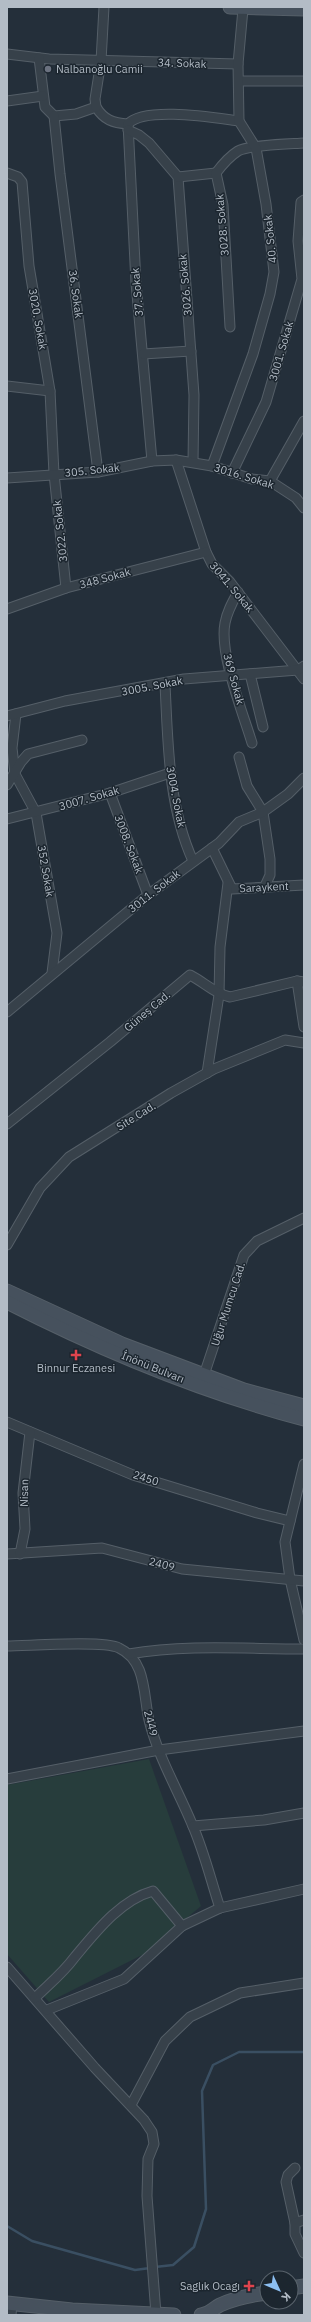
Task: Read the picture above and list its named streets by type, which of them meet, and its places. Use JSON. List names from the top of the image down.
{
  "streets": {
    "main road": ["İnönü Bulvarı"],
    "street": [
      "34. Sokak",
      "3028. Sokak",
      "40. Sokak",
      "3026. Sokak",
      "37. Sokak",
      "36. Sokak",
      "3020. Sokak",
      "3001. Sokak",
      "305. Sokak",
      "3016. Sokak",
      "3022. Sokak",
      "348 Sokak",
      "3041. Sokak",
      "369 Sokak",
      "3005. Sokak",
      "3004. Sokak",
      "3007. Sokak",
      "3008. Sokak",
      "352 Sokak",
      "Saraykent",
      "3011. Sokak",
      "Güneş Cad.",
      "Site Cad.",
      "Uğur Mumcu Cad.",
      "2450",
      "Nisan",
      "2409",
      "2449"
    ]
  },
  "crossings": [
    ["40. Sokak", "3016. Sokak"],
    ["3026. Sokak", "3016. Sokak"],
    ["37. Sokak", "305. Sokak"],
    ["36. Sokak", "305. Sokak"],
    ["3020. Sokak", "305. Sokak"],
    ["3020. Sokak", "3022. Sokak"],
    ["3001. Sokak", "3016. Sokak"],
    ["305. Sokak", "3016. Sokak"],
    ["305. Sokak", "3022. Sokak"],
    ["305. Sokak", "3041. Sokak"],
    ["3016. Sokak", "3041. Sokak"],
    ["3022. Sokak", "348 Sokak"],
    ["348 Sokak", "3041. Sokak"],
    ["3041. Sokak", "369 Sokak"],
    ["3041. Sokak", "3005. Sokak"],
    ["369 Sokak", "3005. Sokak"],
    ["3005. Sokak", "3004. Sokak"],
    ["3004. Sokak", "3007. Sokak"],
    ["3004. Sokak", "3011. Sokak"],
    ["3007. Sokak", "3008. Sokak"],
    ["3007. Sokak", "352 Sokak"],
    ["3008. Sokak", "3011. Sokak"],
    ["352 Sokak", "3011. Sokak"],
    ["Uğur Mumcu Cad.", "İnönü Bulvarı"],
    ["2450", "Nisan"],
    ["Nisan", "2409"]
  ],
  "places": {
    "other": ["Nalbanoğlu Camii"],
    "health": ["Binnur Eczanesi", "Saglık Ocagı"]
  },
  "north": "bottom right"
}
